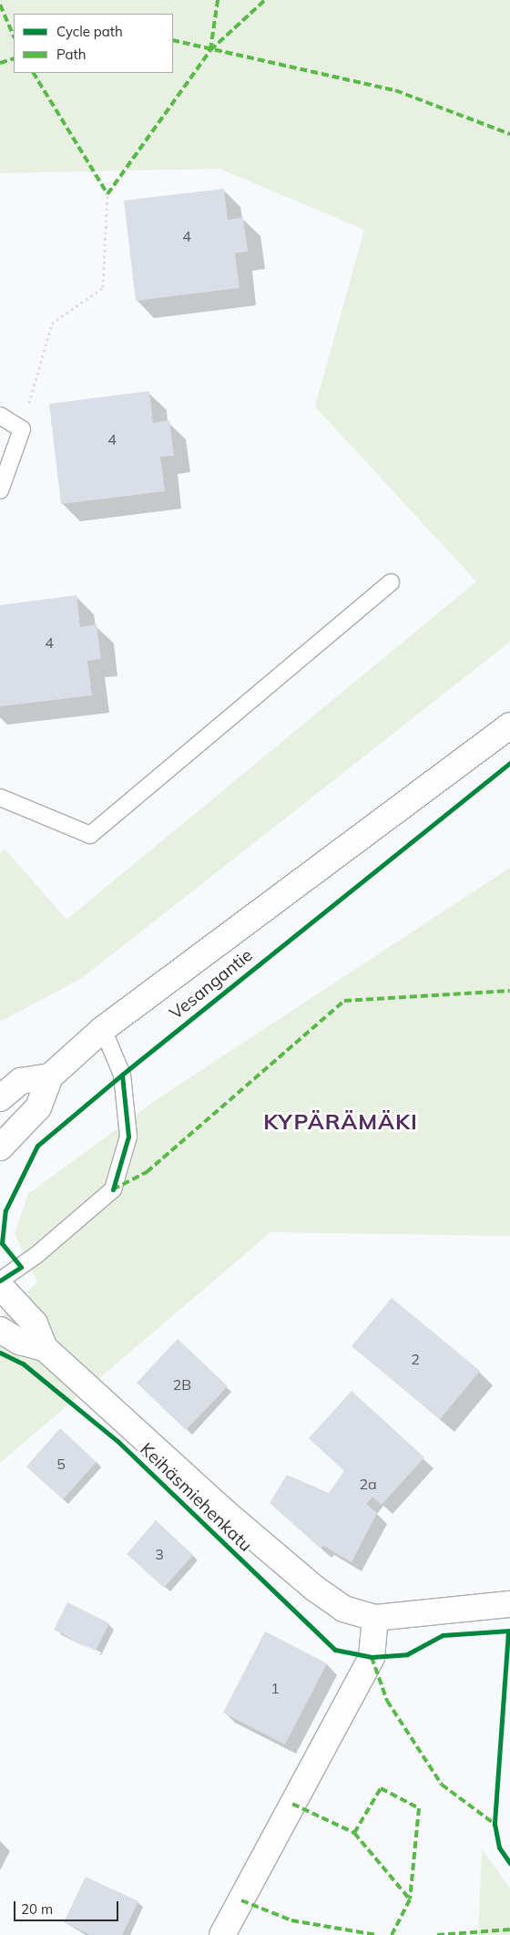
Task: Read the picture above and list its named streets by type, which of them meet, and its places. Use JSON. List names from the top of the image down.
{
  "streets": {
    "street": ["Vesangantie", "Keihäsmiehenkatu"]
  },
  "districts": ["KYPÄRÄMÄKI"],
  "house_numbers": [
    "4",
    "4",
    "4",
    "2",
    "2B",
    "5",
    "2a",
    "3",
    "1"
  ],
  "legend": ["Cycle path", "Path"],
  "scale_bar": "20 m"
}
